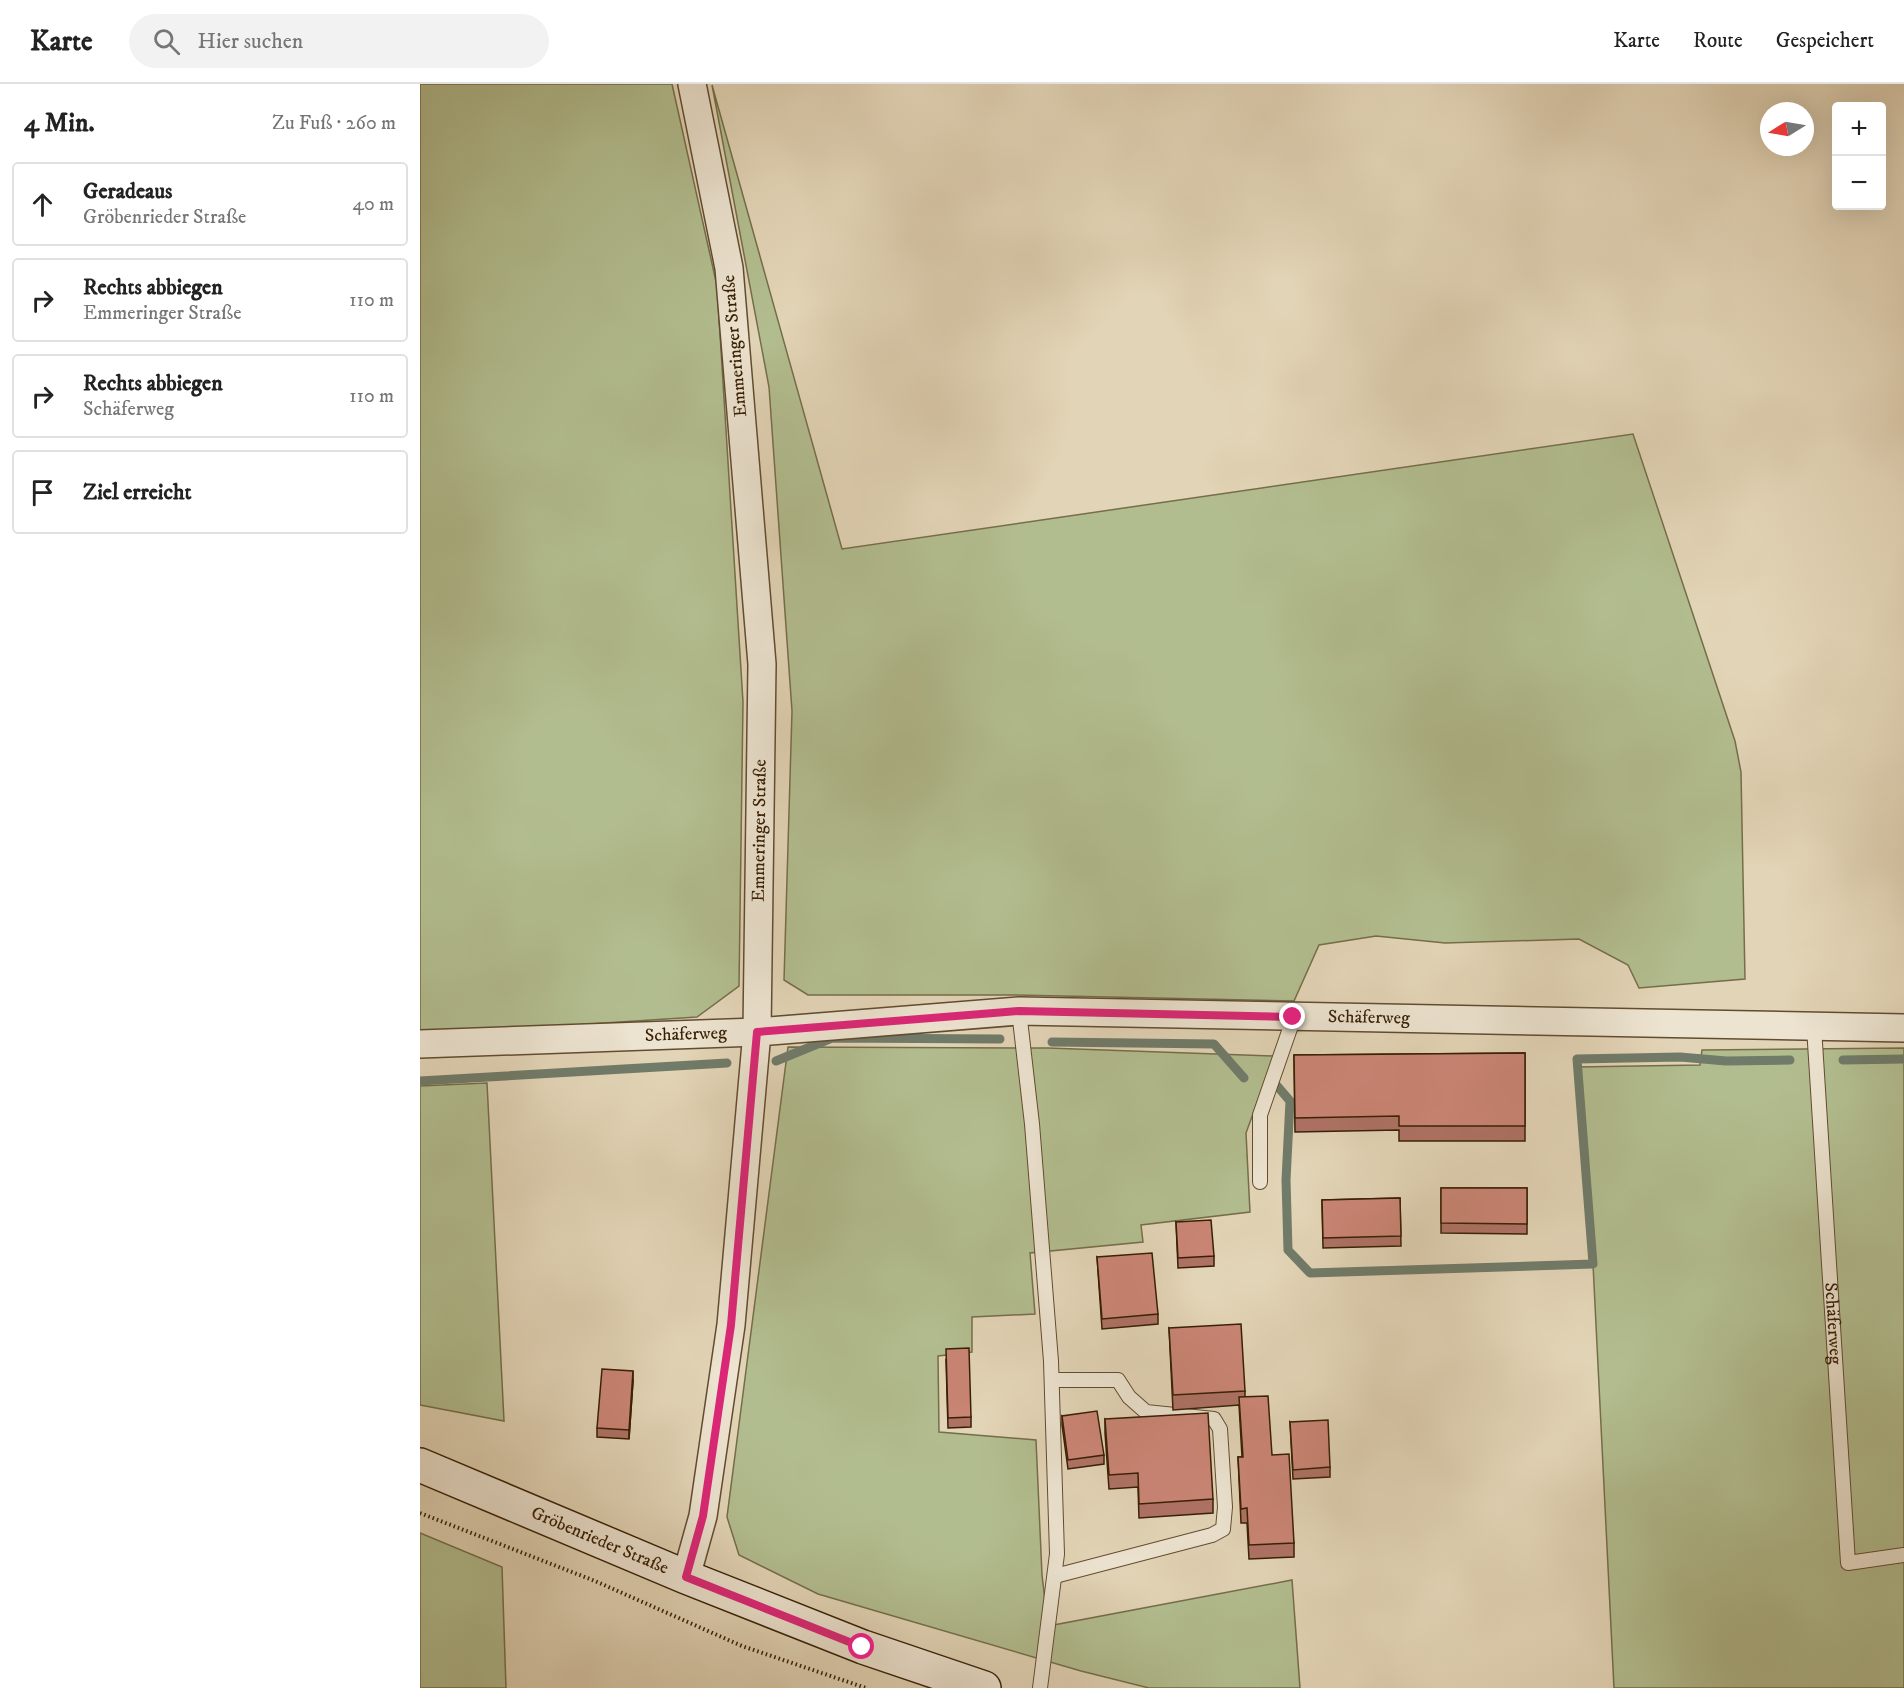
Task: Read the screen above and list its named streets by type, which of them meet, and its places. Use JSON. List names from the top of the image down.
{
  "streets": {
    "street": ["Emmeringer Straße", "Schäferweg", "Gröbenrieder Straße"]
  },
  "crossings": [
    ["Emmeringer Straße", "Schäferweg"],
    ["Emmeringer Straße", "Gröbenrieder Straße"]
  ],
  "north": "left",
  "page": {
    "header": "Karte",
    "search": "Hier suchen",
    "nav": ["Karte", "Route", "Gespeichert"],
    "heading": ["4 Min.", "Zu Fuß · 260 m"],
    "map_buttons": ["+", "−"],
    "list": [
      ["Geradeaus", "Gröbenrieder Straße", "40 m"],
      ["Rechts abbiegen", "Emmeringer Straße", "110 m"],
      ["Rechts abbiegen", "Schäferweg", "110 m"],
      "Ziel erreicht"
    ]
  }
}
